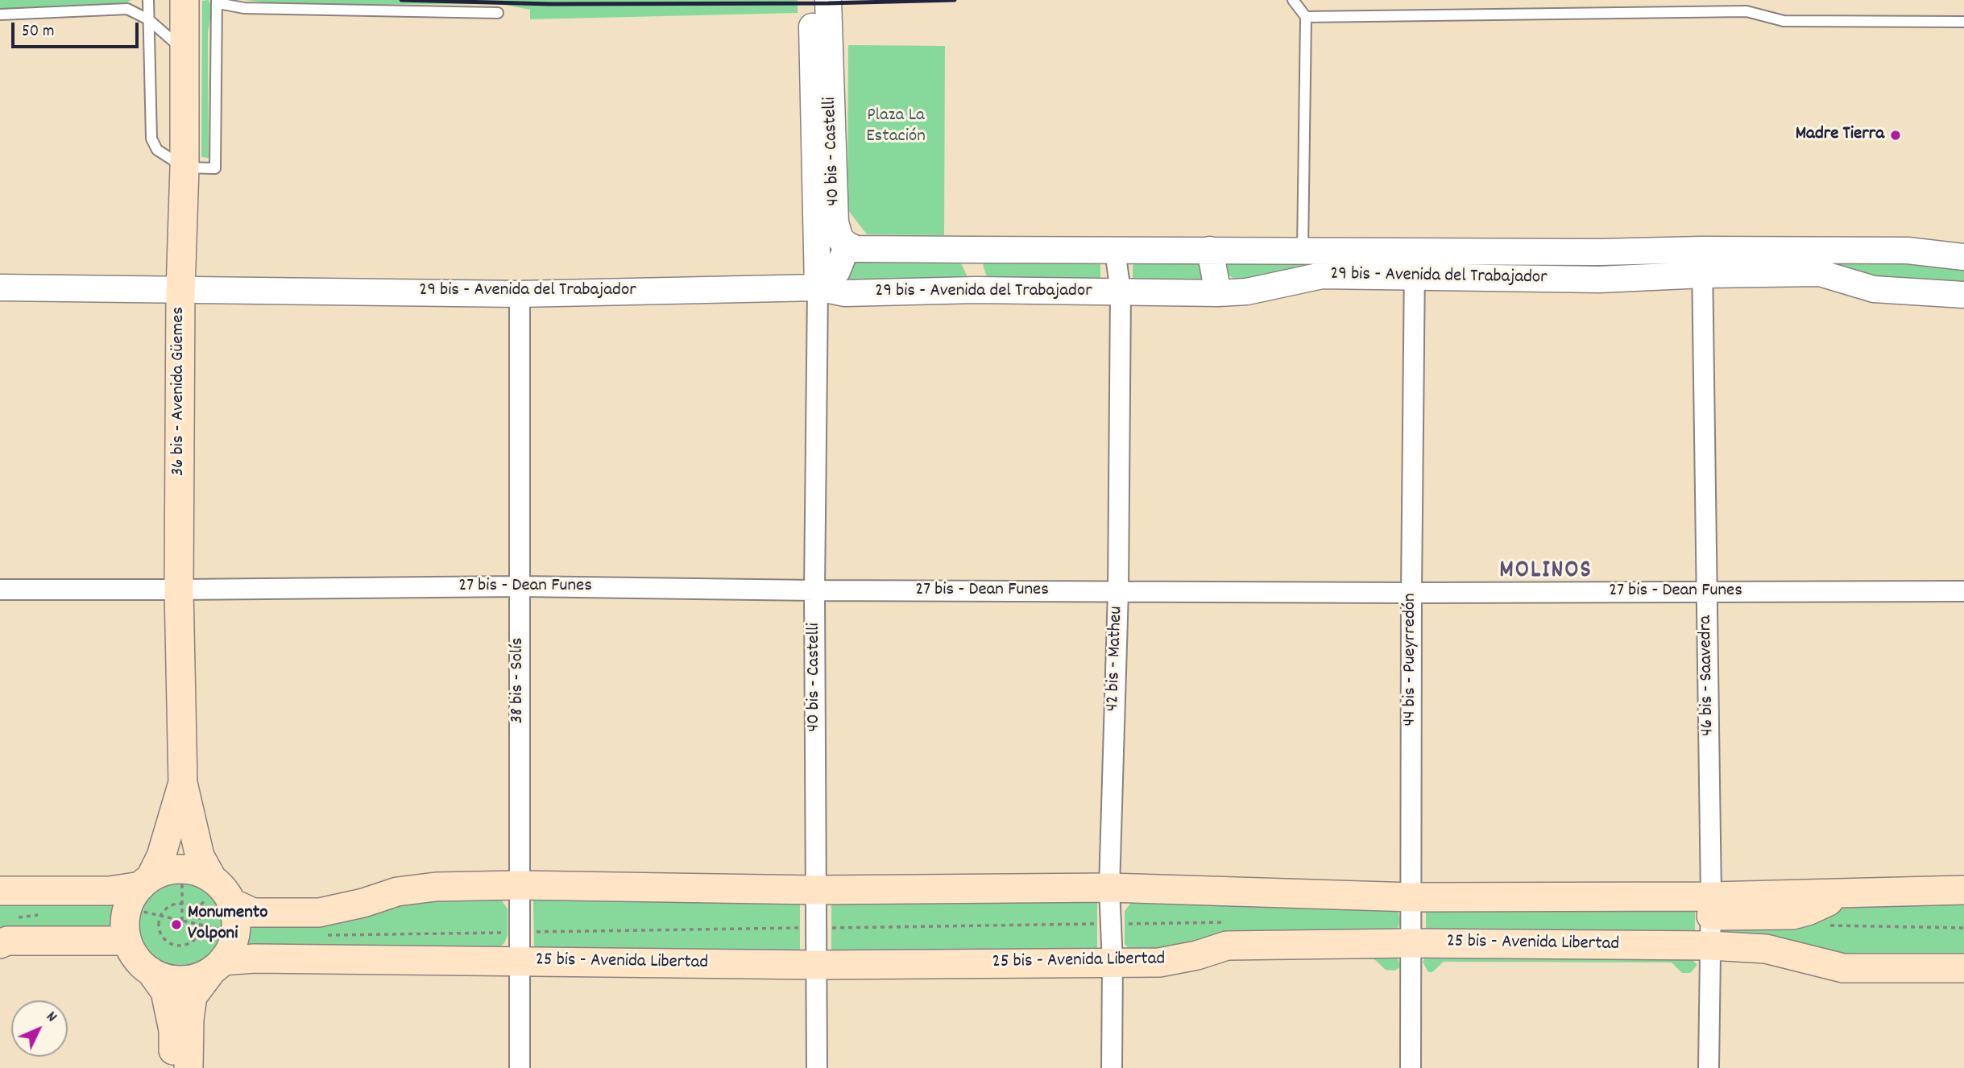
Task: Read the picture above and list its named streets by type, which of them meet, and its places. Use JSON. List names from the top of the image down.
{
  "streets": {
    "main road": ["36 bis - Avenida Güemes", "25 bis - Avenida Libertad"],
    "street": [
      "40 bis - Castelli",
      "29 bis - Avenida del Trabajador",
      "27 bis - Dean Funes",
      "42 bis - Matheu",
      "44 bis - Pueyrredón",
      "46 bis - Saavedra",
      "38 bis - Solís"
    ]
  },
  "crossings": [
    ["40 bis - Castelli", "29 bis - Avenida del Trabajador"],
    ["40 bis - Castelli", "27 bis - Dean Funes"],
    ["40 bis - Castelli", "25 bis - Avenida Libertad"],
    ["29 bis - Avenida del Trabajador", "36 bis - Avenida Güemes"],
    ["29 bis - Avenida del Trabajador", "42 bis - Matheu"],
    ["29 bis - Avenida del Trabajador", "44 bis - Pueyrredón"],
    ["29 bis - Avenida del Trabajador", "46 bis - Saavedra"],
    ["29 bis - Avenida del Trabajador", "38 bis - Solís"],
    ["36 bis - Avenida Güemes", "27 bis - Dean Funes"],
    ["27 bis - Dean Funes", "42 bis - Matheu"],
    ["27 bis - Dean Funes", "44 bis - Pueyrredón"],
    ["27 bis - Dean Funes", "46 bis - Saavedra"],
    ["27 bis - Dean Funes", "38 bis - Solís"],
    ["42 bis - Matheu", "25 bis - Avenida Libertad"],
    ["44 bis - Pueyrredón", "25 bis - Avenida Libertad"],
    ["46 bis - Saavedra", "25 bis - Avenida Libertad"],
    ["38 bis - Solís", "25 bis - Avenida Libertad"]
  ],
  "districts": ["MOLINOS"],
  "parks": ["Plaza La Estación"],
  "places": ["Madre Tierra", "Monumento Volponi"],
  "scale_bar": "50 m",
  "north": "top right"
}
